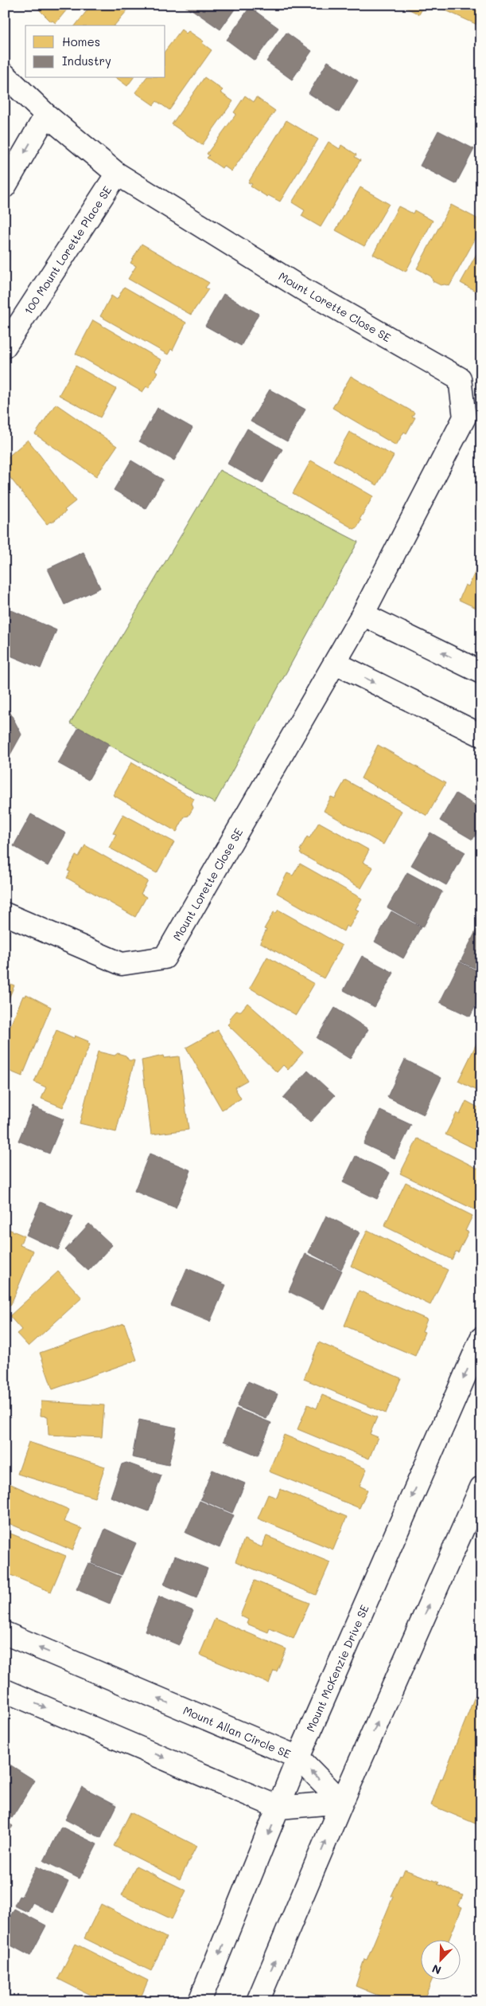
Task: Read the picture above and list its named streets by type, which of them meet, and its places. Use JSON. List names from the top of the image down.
{
  "streets": {
    "street": [
      "100 Mount Lorette Place SE",
      "Mount Lorette Close SE",
      "Mount McKenzie Drive SE",
      "Mount Allan Circle SE"
    ]
  },
  "crossings": [
    ["100 Mount Lorette Place SE", "Mount Lorette Close SE"],
    ["Mount McKenzie Drive SE", "Mount Allan Circle SE"]
  ],
  "legend": ["Homes", "Industry"],
  "north": "bottom left"
}
